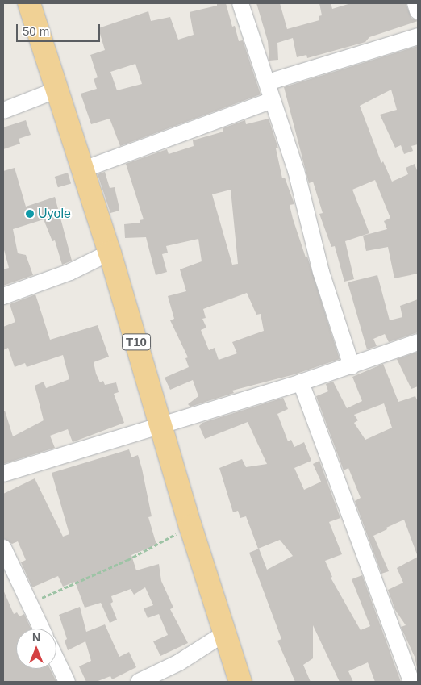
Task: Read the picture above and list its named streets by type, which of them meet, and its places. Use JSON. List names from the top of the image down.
{
  "streets": {
    "highway": ["T10"]
  },
  "places": ["Uyole"],
  "scale_bar": "50 m",
  "north": "top"
}
